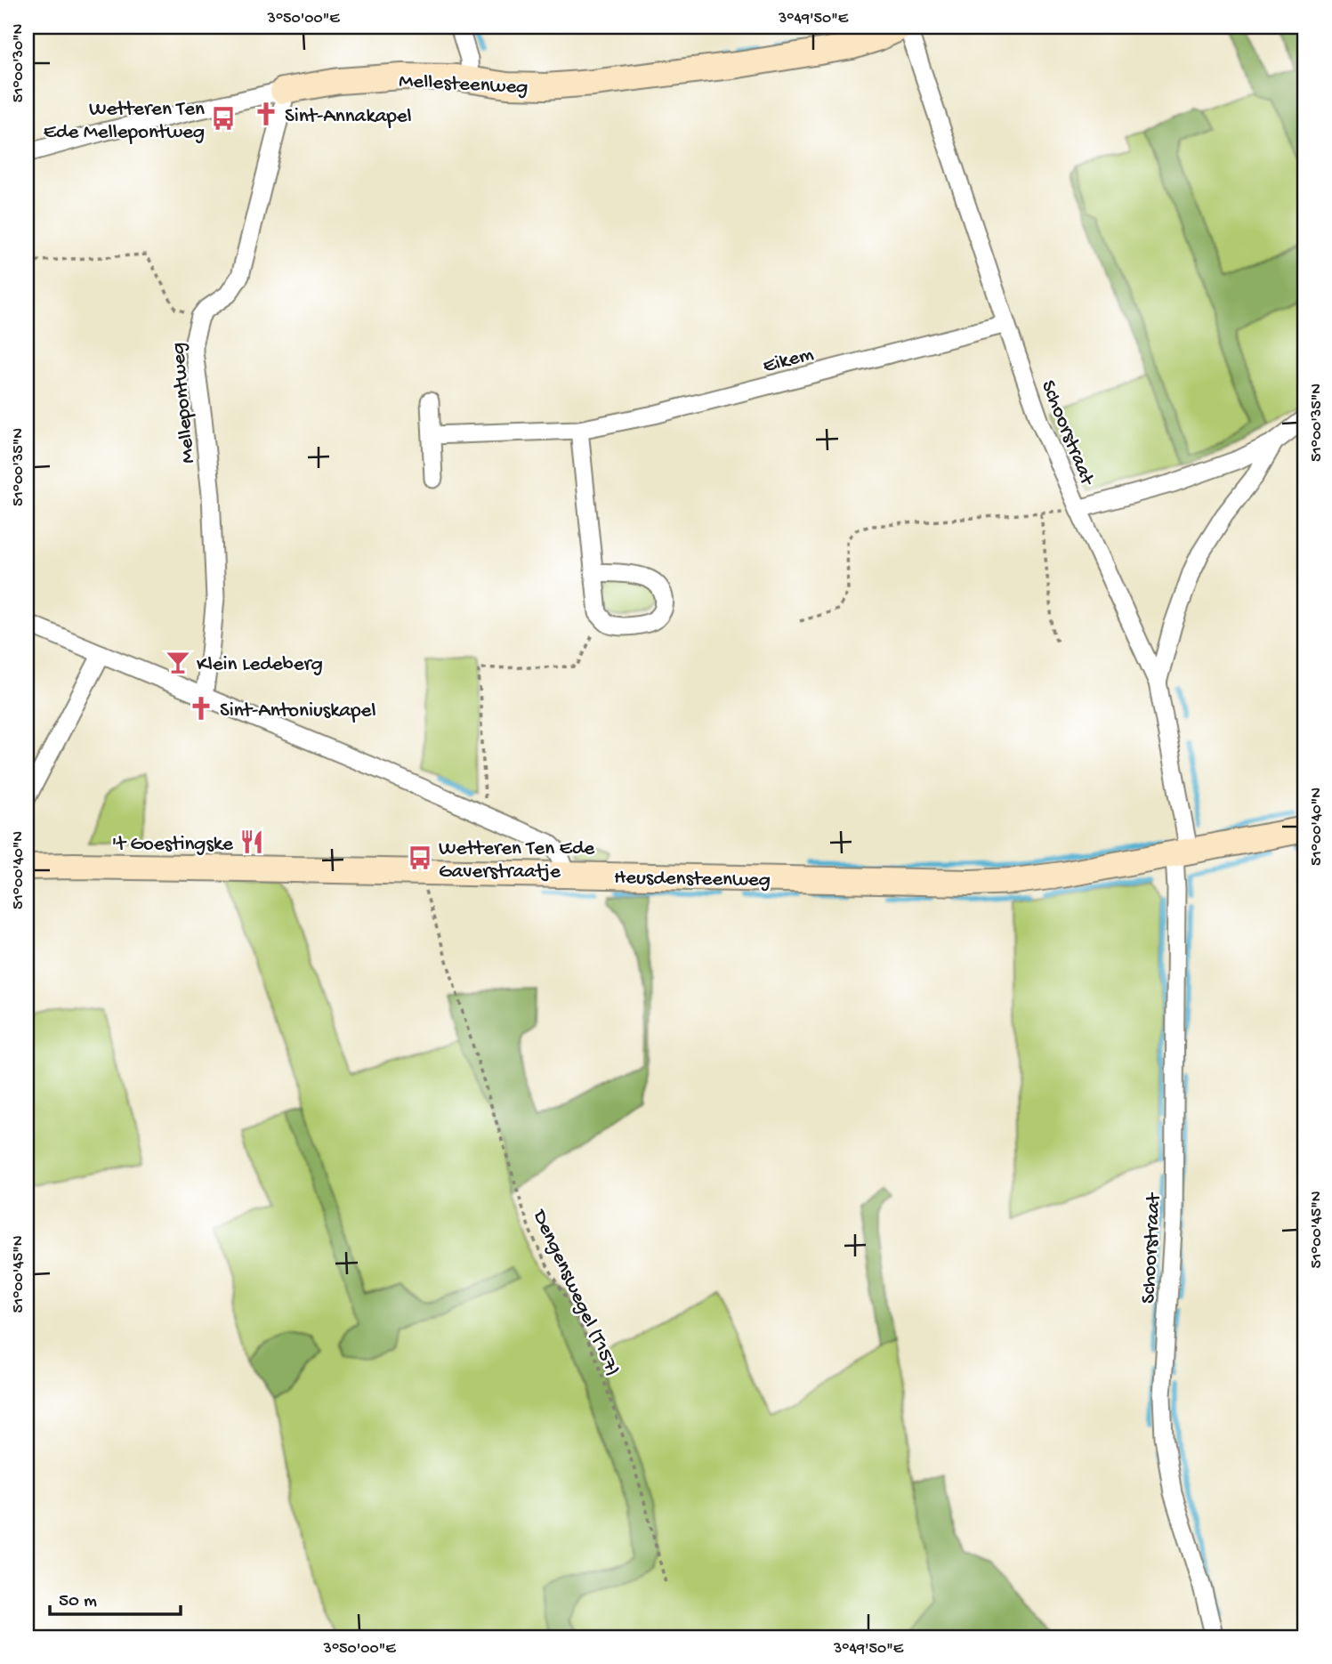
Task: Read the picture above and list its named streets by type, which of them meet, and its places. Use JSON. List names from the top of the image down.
{
  "streets": {
    "street": [
      "Mellesteenweg",
      "Eikem",
      "Mellepontweg",
      "Schoorstraat",
      "Heusdensteenweg"
    ],
    "path": ["Dengenswegel (T157)"]
  },
  "crossings": [
    ["Mellesteenweg", "Mellepontweg"],
    ["Eikem", "Schoorstraat"],
    ["Schoorstraat", "Heusdensteenweg"],
    ["Heusdensteenweg", "Dengenswegel (T157)"]
  ],
  "places": {
    "church": ["Sint-Annakapel", "Sint-Antoniuskapel"],
    "bus stop": ["Wetteren Ten Ede Mellepontweg", "Wetteren Ten Ede Gaverstraatje"],
    "bar": ["Klein Ledeberg"],
    "restaurant": ["'t Goestingske"]
  },
  "scale_bar": "50 m",
  "coordinates": [
    "3°50'00\"E",
    "3°49'50\"E",
    "51°00'30\"N",
    "51°00'35\"N",
    "51°00'40\"N",
    "51°00'45\"N"
  ]
}
